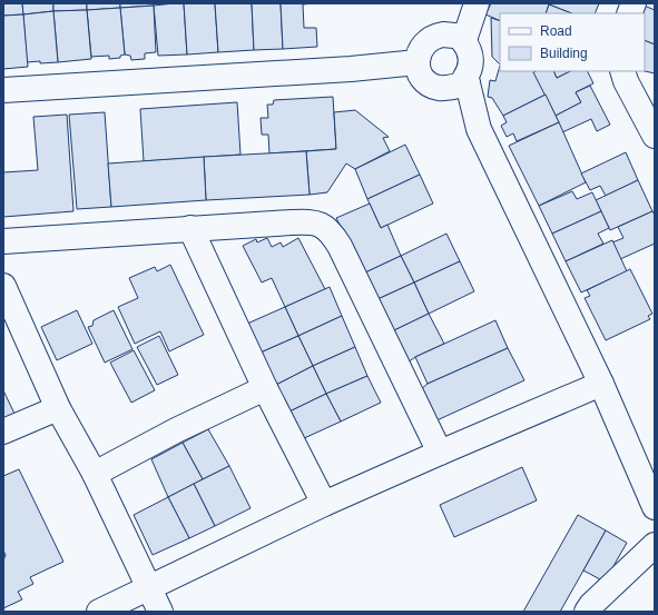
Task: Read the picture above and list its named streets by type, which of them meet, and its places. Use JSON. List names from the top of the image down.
{
  "legend": ["Road", "Building"]
}
